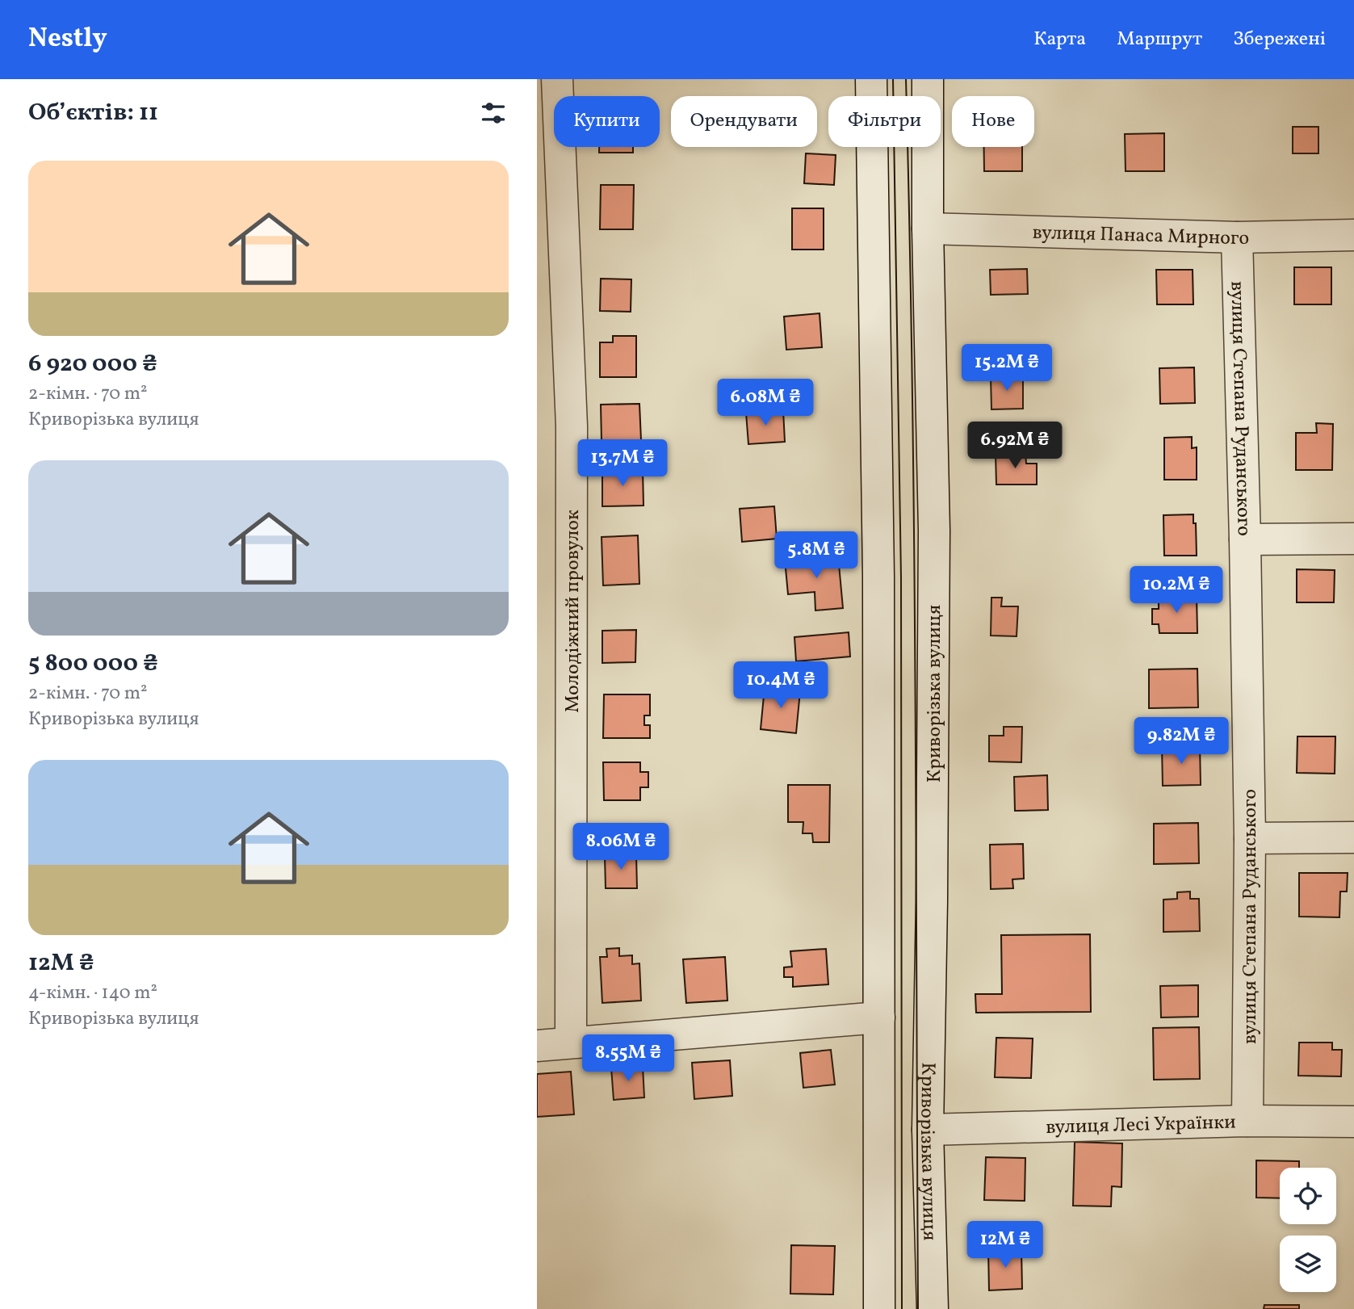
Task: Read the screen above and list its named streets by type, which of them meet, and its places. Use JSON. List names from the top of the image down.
{
  "streets": {
    "street": [
      "вулиця Панаса Мирного",
      "вулиця Степана Руданського",
      "Молодіжний провулок",
      "Криворізька вулиця",
      "вулиця Лесі Українки"
    ]
  },
  "crossings": [
    ["вулиця Панаса Мирного", "вулиця Степана Руданського"],
    ["вулиця Панаса Мирного", "Криворізька вулиця"],
    ["вулиця Степана Руданського", "вулиця Лесі Українки"],
    ["Криворізька вулиця", "вулиця Лесі Українки"]
  ],
  "page": {
    "header": "Nestly",
    "nav": ["Карта", "Маршрут", "Збережені"],
    "heading": "Об’єктів: 11",
    "chip": [
      "Купити",
      "Орендувати",
      "Фільтри",
      "Нове"
    ],
    "list": [
      {
        "name": "6 920 000 ₴",
        "note": "2-кімн. · 70 m² · Криворізька вулиця"
      },
      {
        "name": "5 800 000 ₴",
        "note": "2-кімн. · 70 m² · Криворізька вулиця"
      },
      {
        "name": "12M ₴",
        "note": "4-кімн. · 140 m² · Криворізька вулиця"
      }
    ],
    "price": [
      "15.2M ₴",
      "6.08M ₴",
      "6.92M ₴",
      "13.7M ₴",
      "5.8M ₴",
      "10.2M ₴",
      "10.4M ₴",
      "9.82M ₴",
      "8.06M ₴",
      "8.55M ₴",
      "12M ₴"
    ]
  }
}
